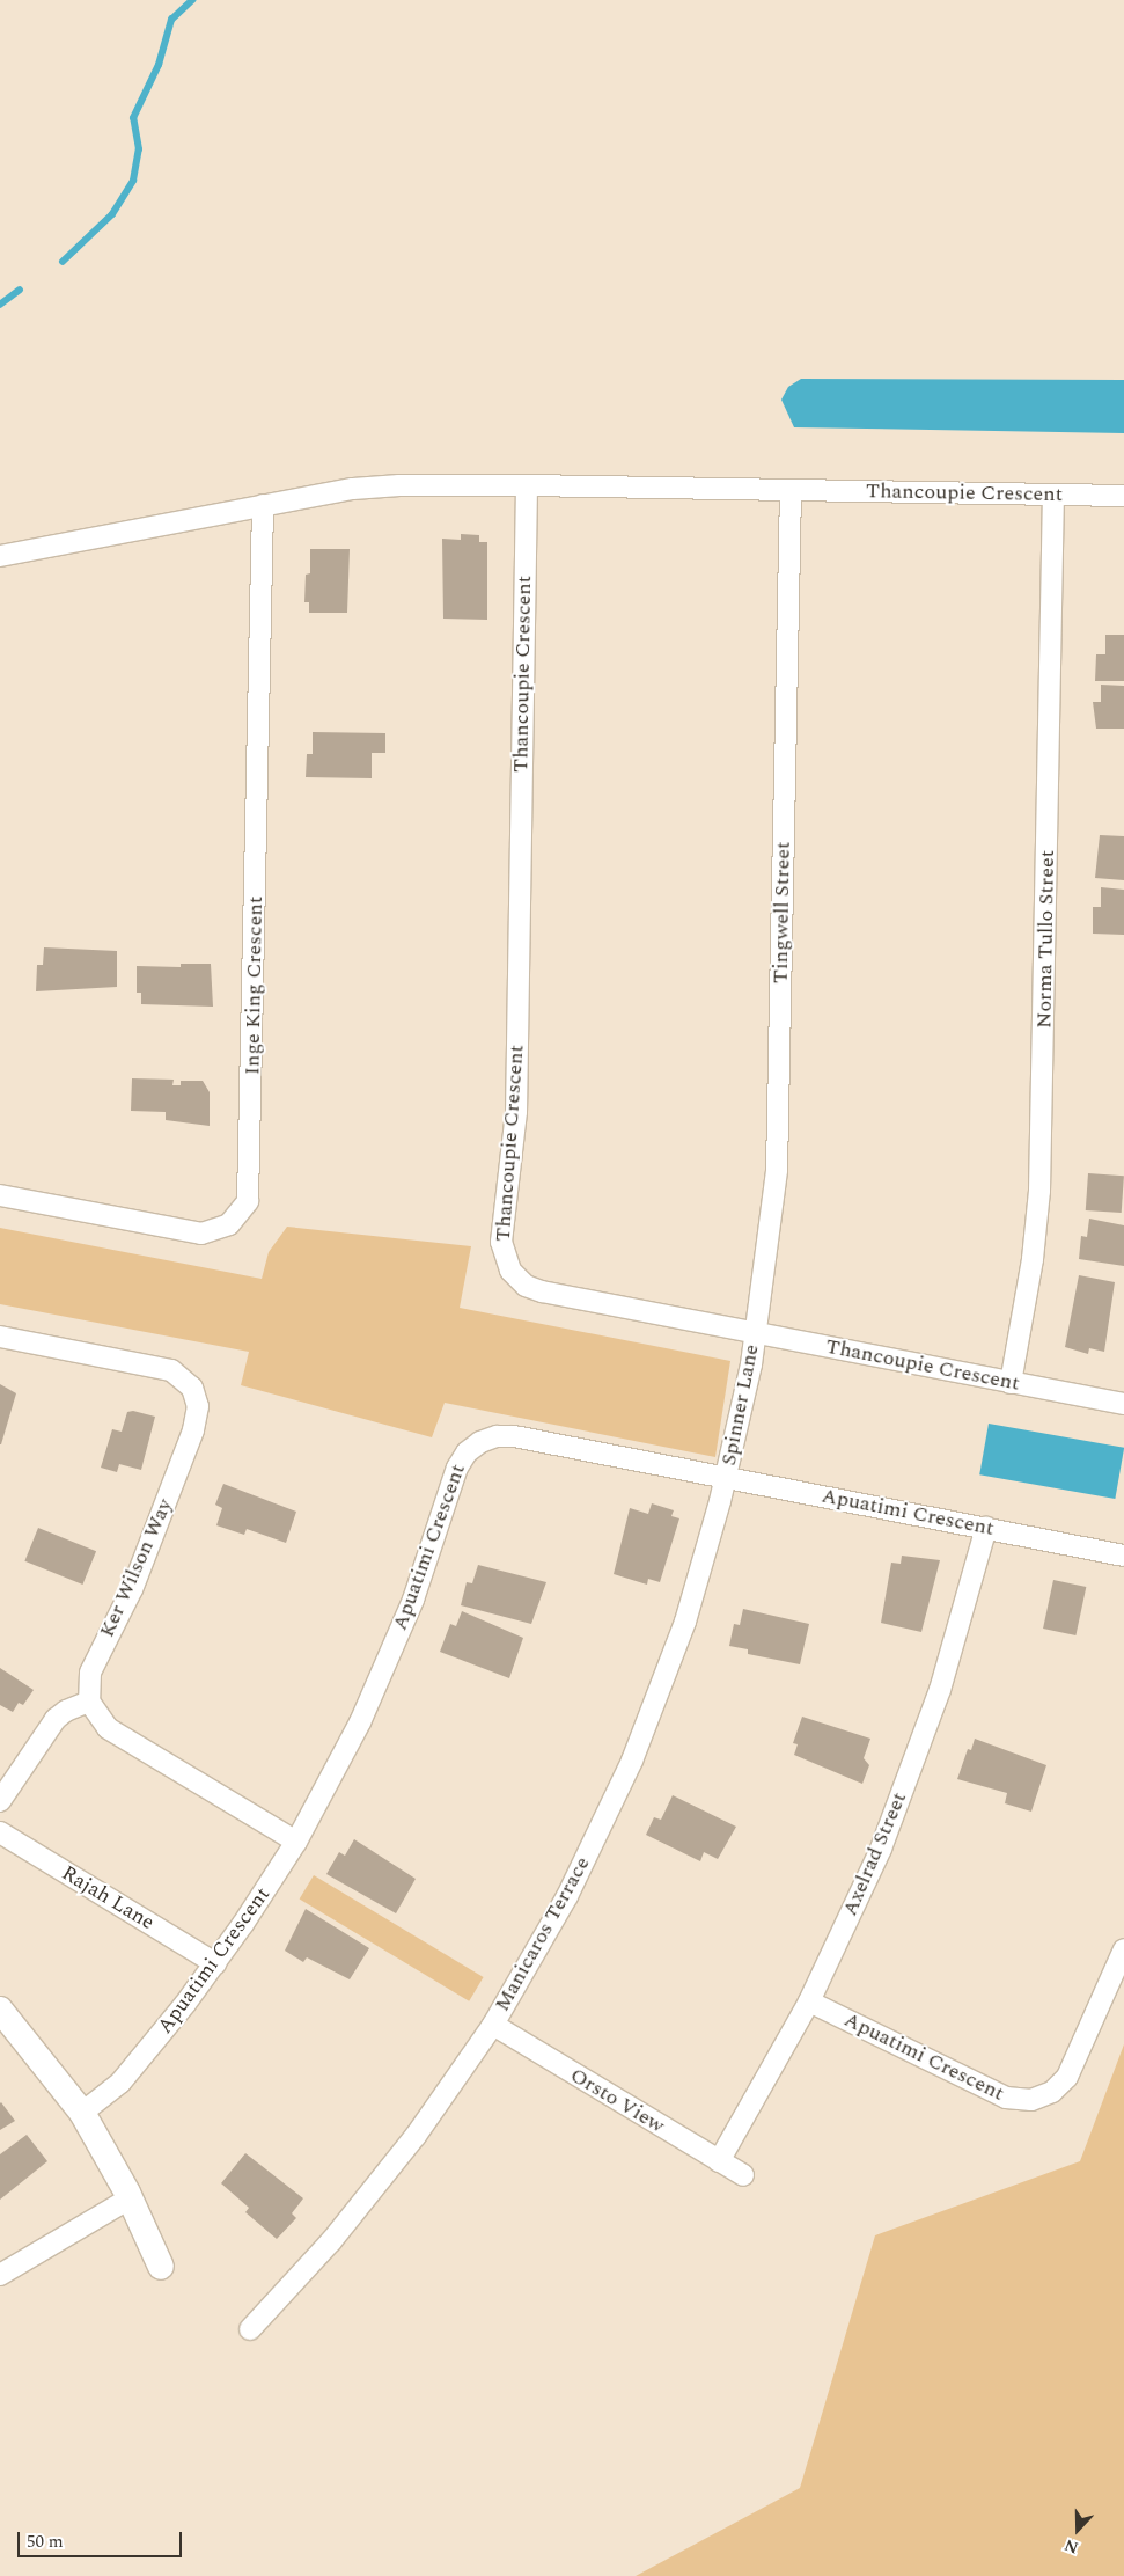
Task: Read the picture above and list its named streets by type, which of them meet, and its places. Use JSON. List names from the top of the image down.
{
  "streets": {
    "street": [
      "Thancoupie Crescent",
      "Tingwell Street",
      "Norma Tullo Street",
      "Inge King Crescent",
      "Spinner Lane",
      "Apuatimi Crescent",
      "Ker Wilson Way",
      "Axelrad Street",
      "Rajah Lane",
      "Manicaros Terrace",
      "Orsto View"
    ]
  },
  "crossings": [
    ["Thancoupie Crescent", "Tingwell Street"],
    ["Thancoupie Crescent", "Norma Tullo Street"],
    ["Thancoupie Crescent", "Inge King Crescent"],
    ["Thancoupie Crescent", "Spinner Lane"],
    ["Tingwell Street", "Spinner Lane"],
    ["Spinner Lane", "Apuatimi Crescent"],
    ["Spinner Lane", "Manicaros Terrace"],
    ["Apuatimi Crescent", "Axelrad Street"],
    ["Apuatimi Crescent", "Rajah Lane"],
    ["Apuatimi Crescent", "Manicaros Terrace"],
    ["Axelrad Street", "Orsto View"],
    ["Manicaros Terrace", "Orsto View"]
  ],
  "scale_bar": "50 m",
  "north": "bottom"
}
